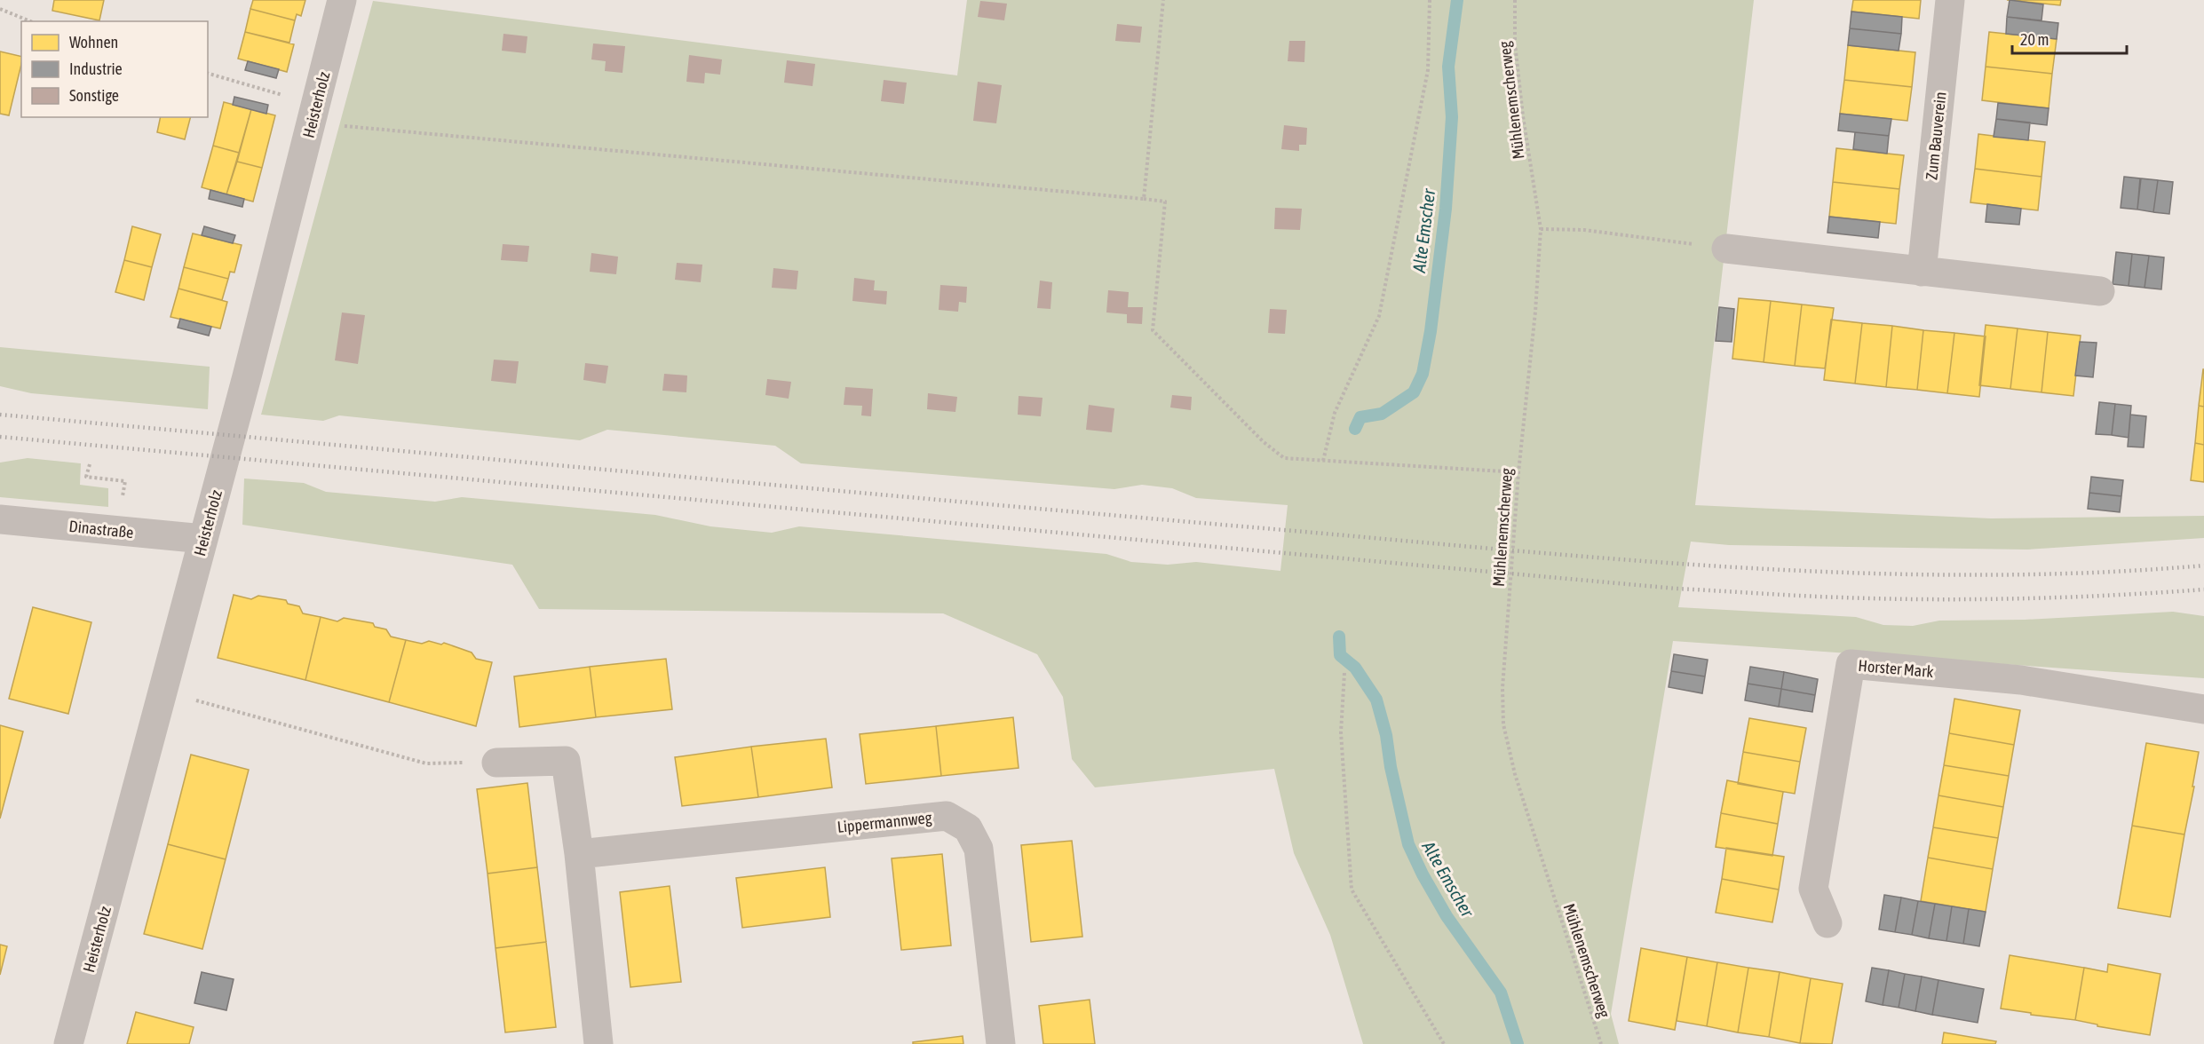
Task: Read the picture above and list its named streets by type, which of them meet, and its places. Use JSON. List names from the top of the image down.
{
  "streets": {
    "street": [
      "Heisterholz",
      "Zum Bauverein",
      "Dinastraße",
      "Horster Mark",
      "Lippermannweg"
    ],
    "path": ["Mühlenemscherweg"]
  },
  "crossings": [
    ["Heisterholz", "Dinastraße"]
  ],
  "water": ["Alte Emscher"],
  "legend": ["Wohnen", "Industrie", "Sonstige"],
  "scale_bar": "20 m"
}
